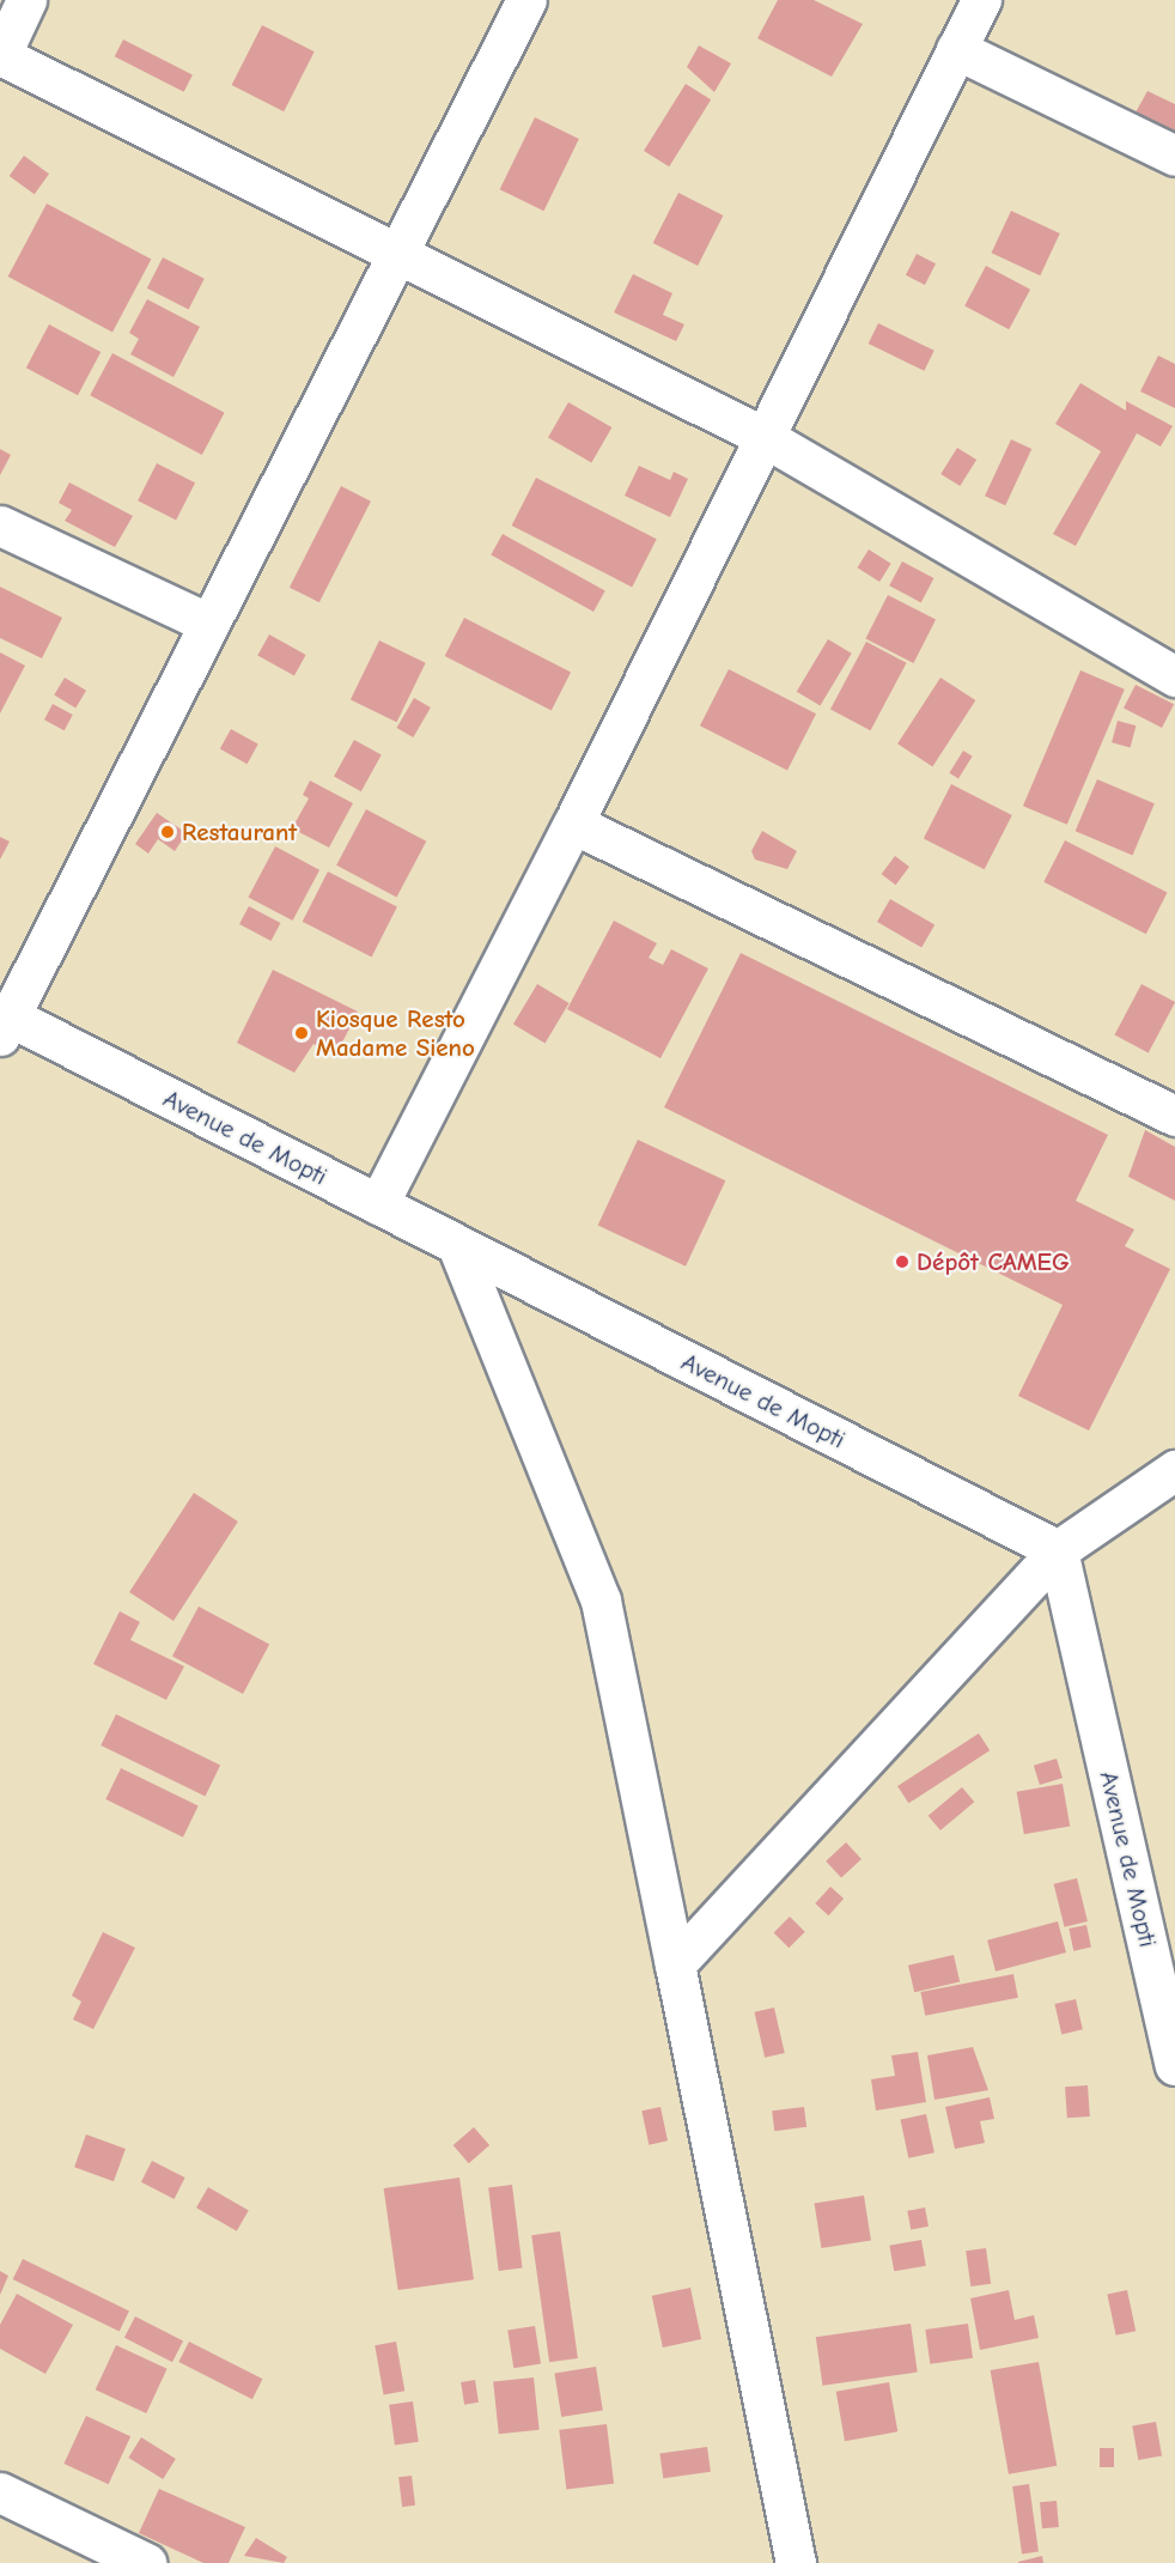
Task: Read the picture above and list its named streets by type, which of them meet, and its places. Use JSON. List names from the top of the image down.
{
  "streets": {
    "street": ["Avenue de Mopti"]
  },
  "places": ["Restaurant", "Kiosque Resto Madame Sieno", "Dépôt CAMEG"]
}
